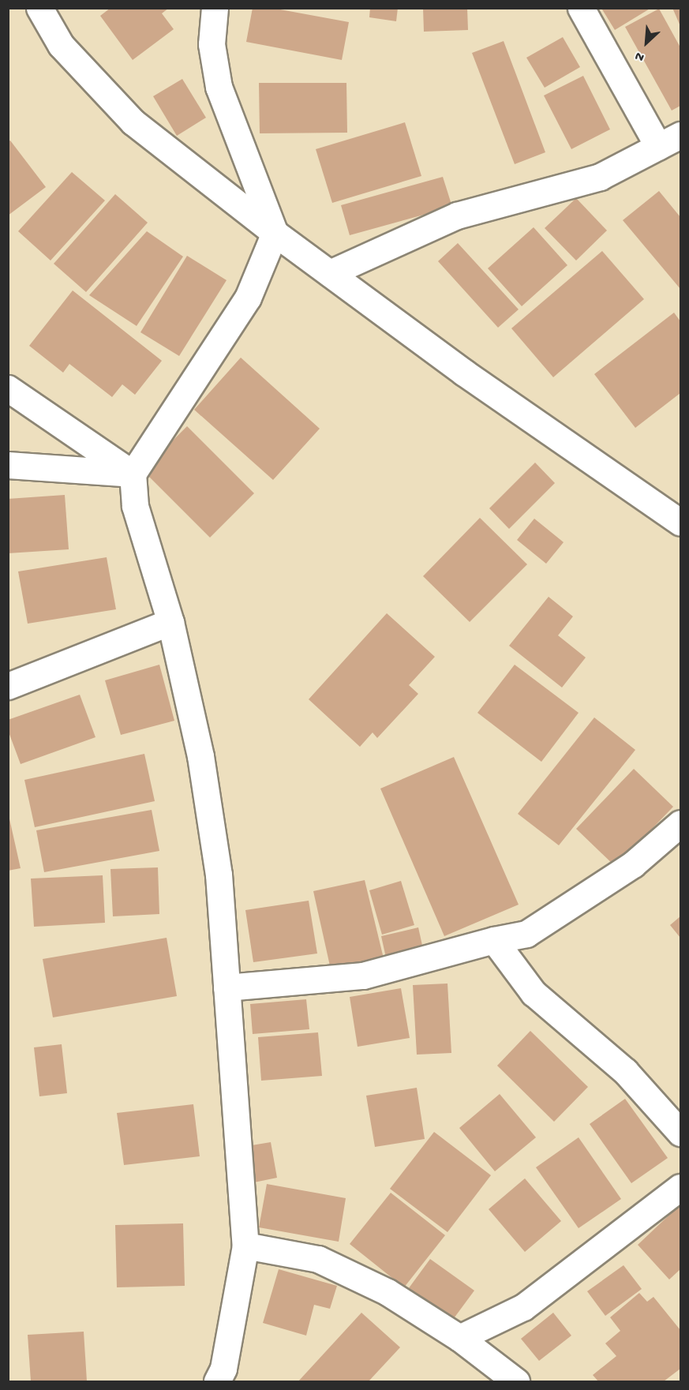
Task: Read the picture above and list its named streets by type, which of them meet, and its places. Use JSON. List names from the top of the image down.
{
  "north": "bottom left"
}
